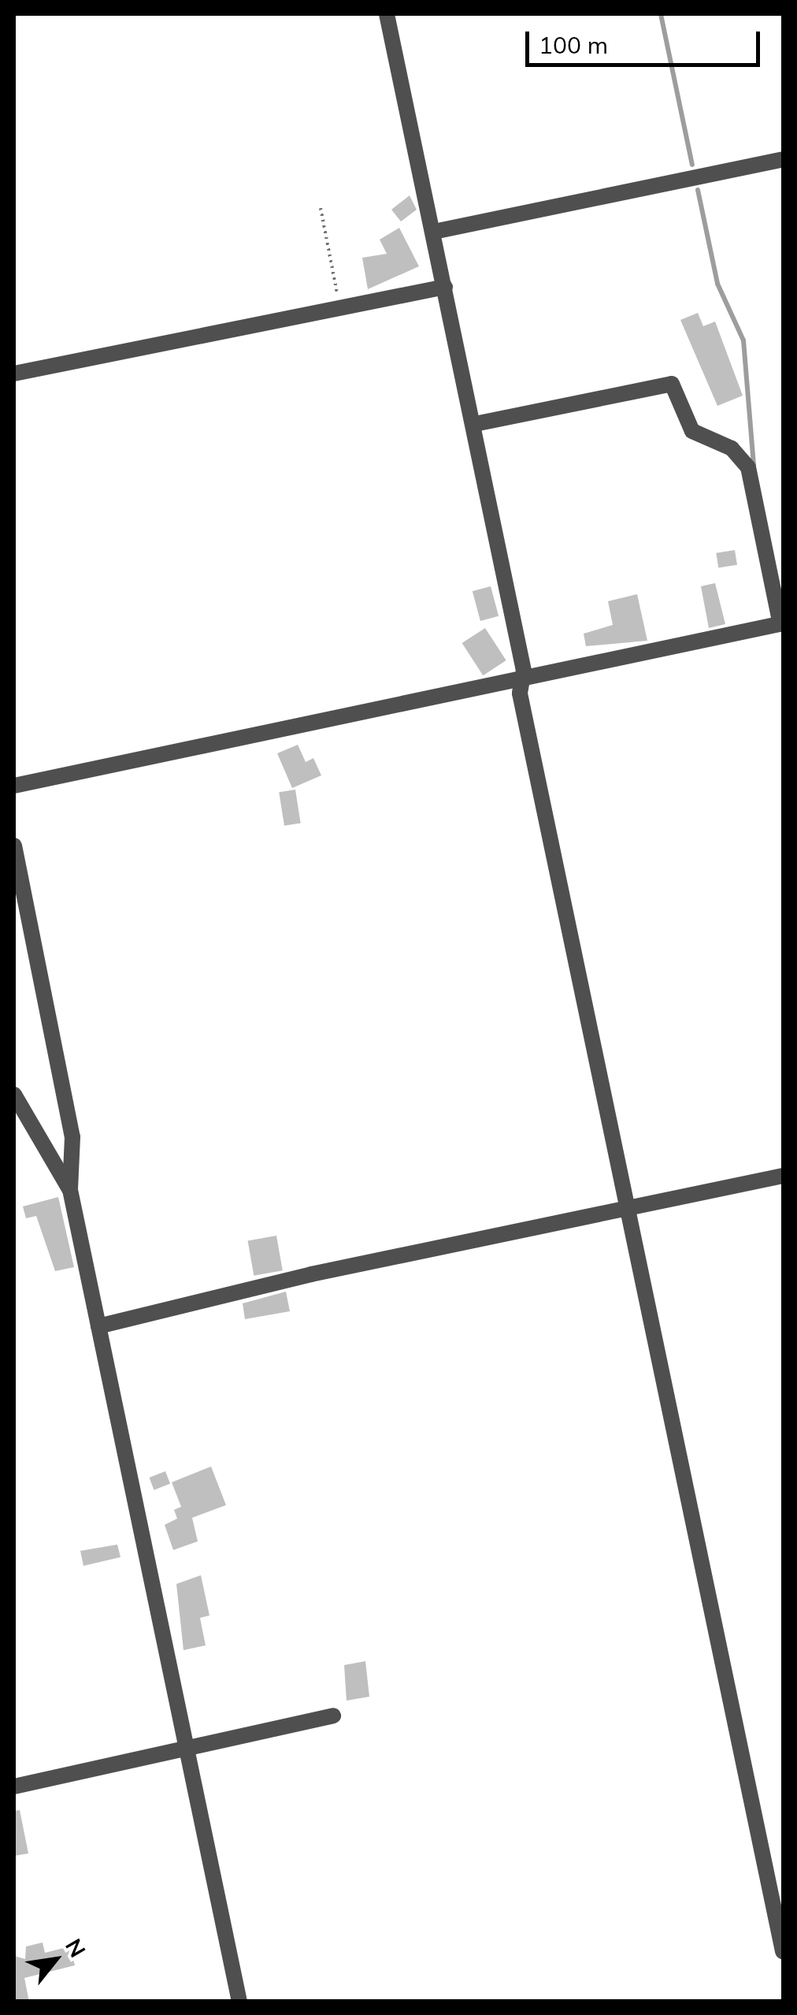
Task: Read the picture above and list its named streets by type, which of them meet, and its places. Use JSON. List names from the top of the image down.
{
  "scale_bar": "100 m",
  "north": "top right"
}
